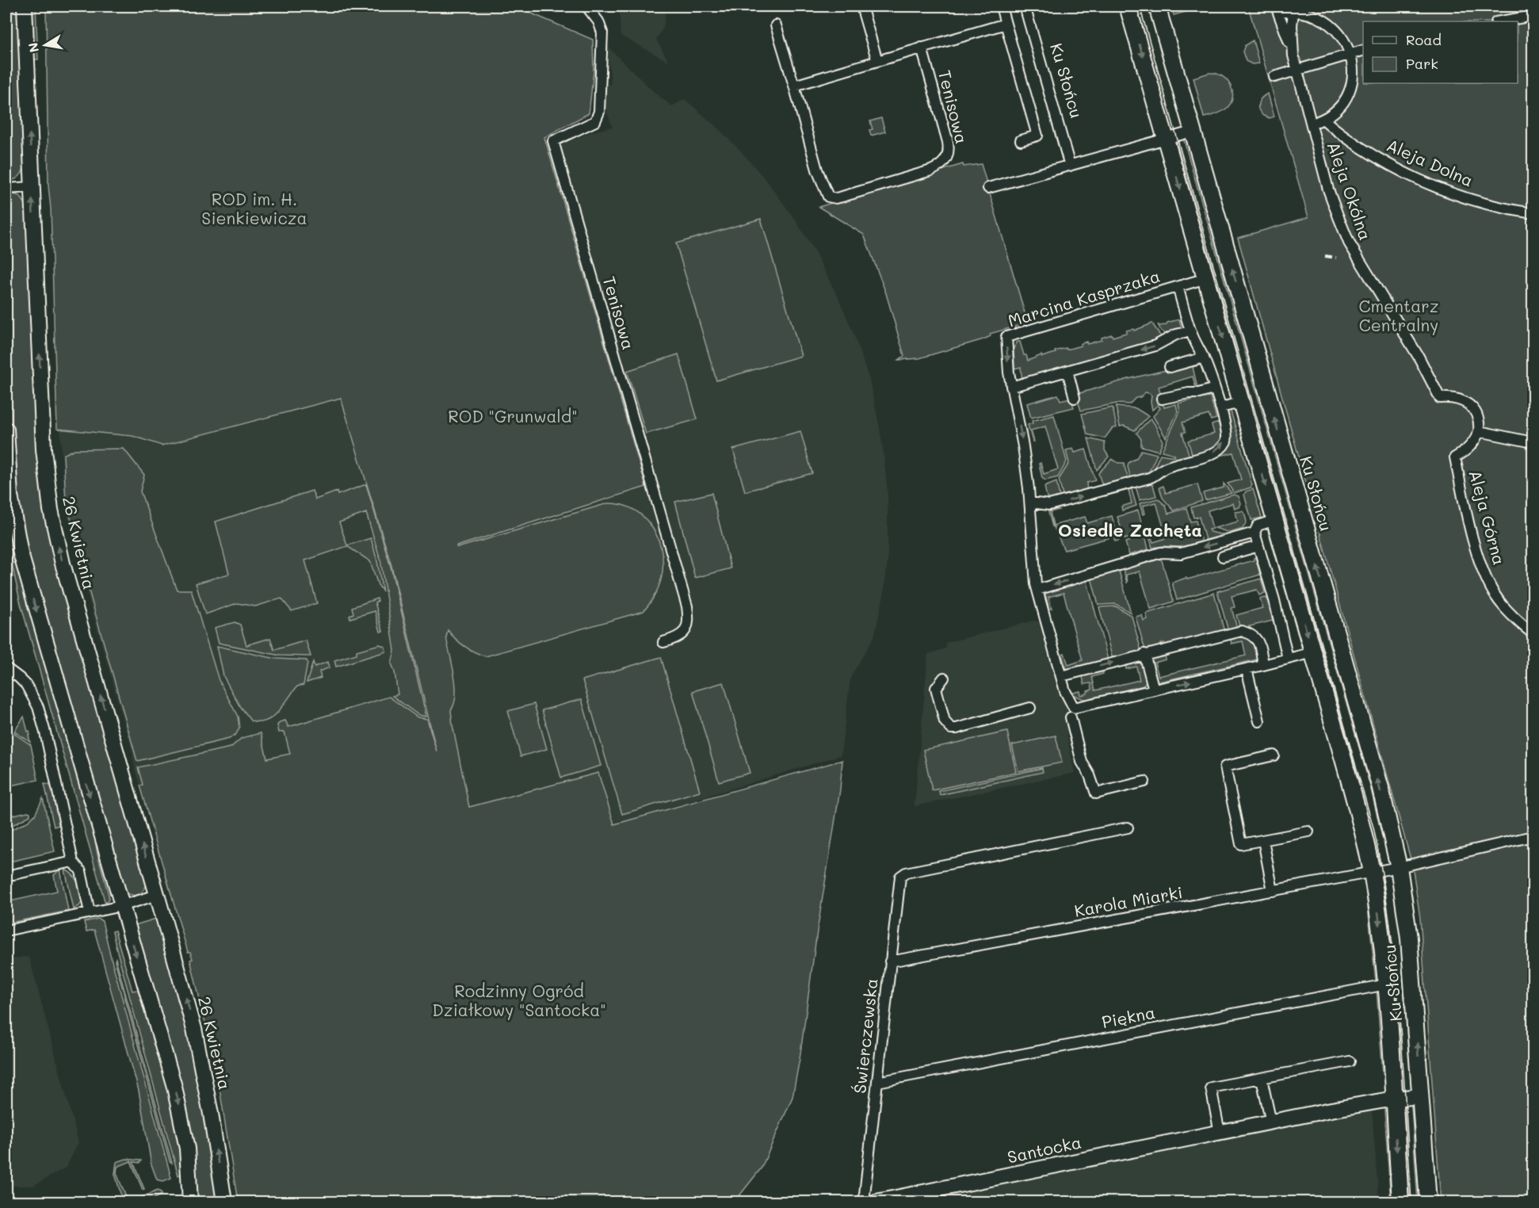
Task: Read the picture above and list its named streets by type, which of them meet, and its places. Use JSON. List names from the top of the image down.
{
  "streets": {
    "main road": ["Ku Słońcu"],
    "street": [
      "Tenisowa",
      "Aleja Dolna",
      "Aleja Okólna",
      "Marcina Kasprzaka",
      "Aleja Górna",
      "26 Kwietnia",
      "Karola Miarki",
      "Piękna",
      "Świerczewska",
      "Santocka"
    ]
  },
  "crossings": [
    ["Ku Słońcu", "Marcina Kasprzaka"],
    ["Ku Słońcu", "Karola Miarki"],
    ["Ku Słońcu", "Piękna"],
    ["Ku Słońcu", "Santocka"],
    ["Aleja Okólna", "Aleja Górna"],
    ["Karola Miarki", "Świerczewska"],
    ["Piękna", "Świerczewska"]
  ],
  "districts": ["Osiedle Zachęta"],
  "parks": [
    "ROD im. H. Sienkiewicza",
    "Cmentarz Centralny",
    "ROD \"Grunwald\"",
    "Rodzinny Ogród Działkowy \"Santocka\""
  ],
  "legend": ["Road", "Park"],
  "north": "left"
}
